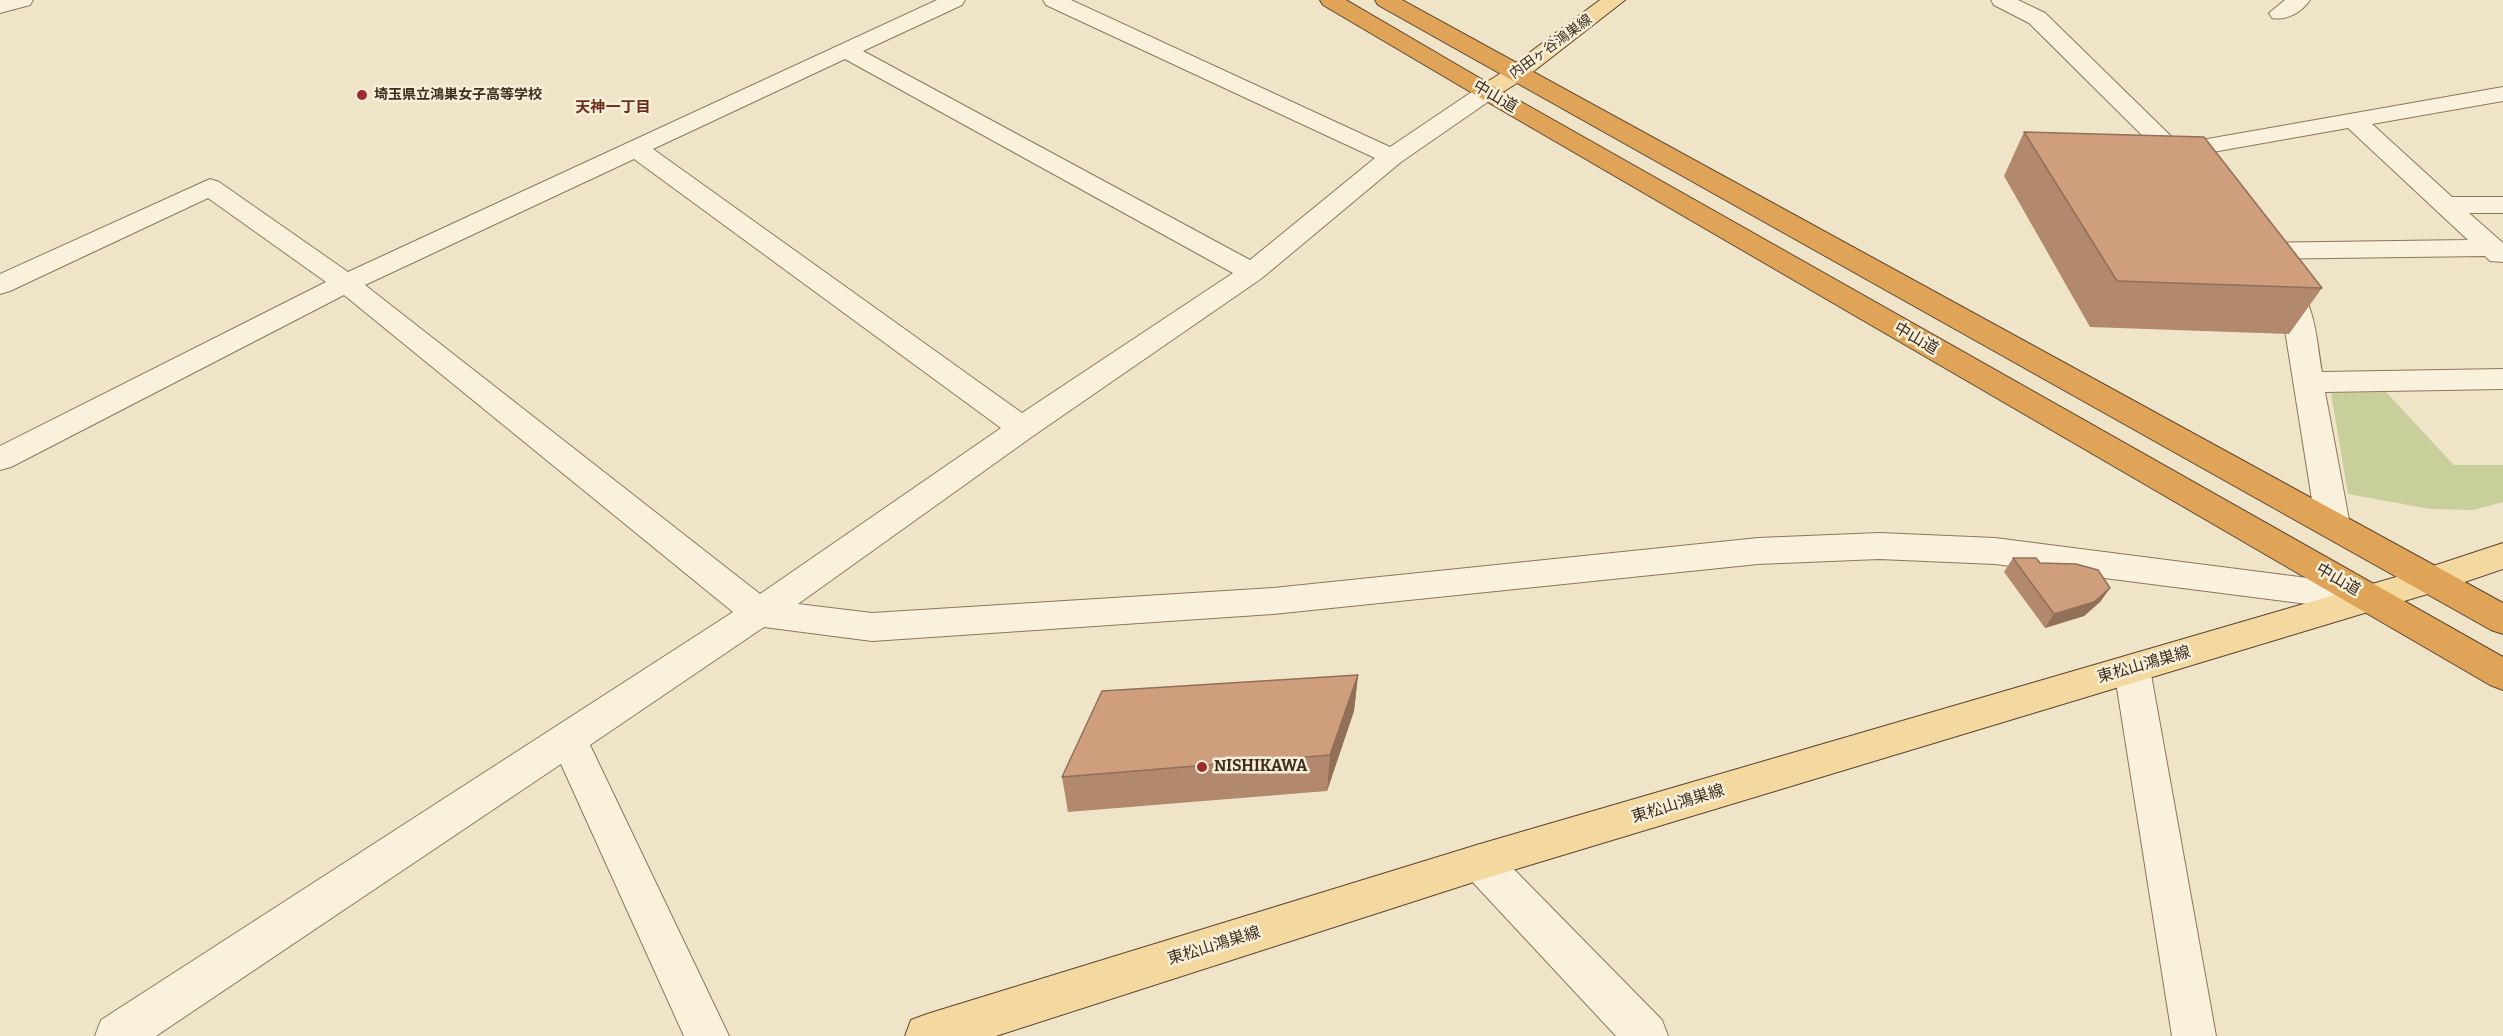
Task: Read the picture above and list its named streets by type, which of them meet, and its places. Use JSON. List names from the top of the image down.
{
  "streets": {
    "highway": ["中山道"],
    "main road": ["内田ヶ谷鴻巣線", "東松山鴻巣線"]
  },
  "crossings": [
    ["内田ヶ谷鴻巣線", "中山道"],
    ["中山道", "東松山鴻巣線"]
  ],
  "districts": ["天神一丁目"],
  "places": ["埼玉県立鴻巣女子高等学校", "NISHIKAWA"]
}
